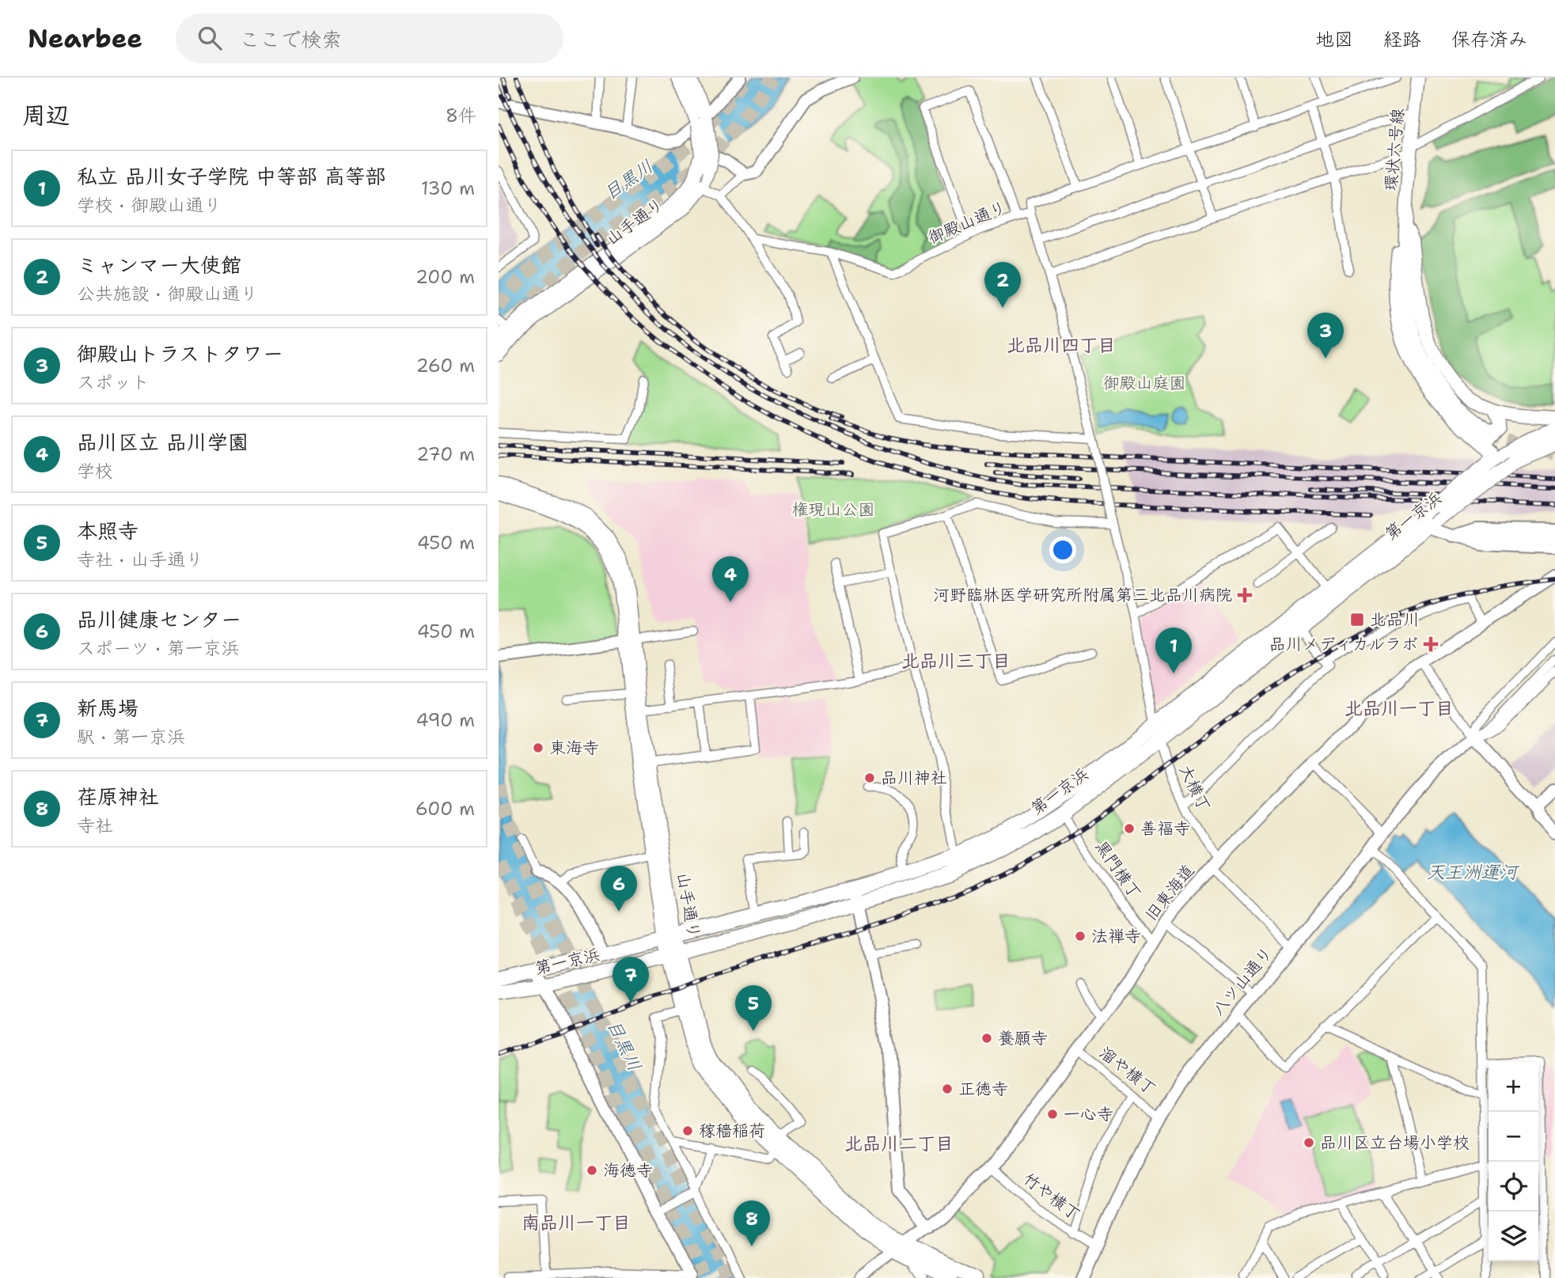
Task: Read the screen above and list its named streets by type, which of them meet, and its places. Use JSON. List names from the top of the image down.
{
  "streets": {
    "highway": ["山手通り", "第一京浜"],
    "main road": ["環状六号線"],
    "street": [
      "御殿山通り",
      "大横丁",
      "黒門横丁",
      "旧東海道",
      "八ツ山通り",
      "溜や横丁",
      "竹や横丁"
    ]
  },
  "crossings": [
    ["山手通り", "第一京浜"],
    ["山手通り", "旧東海道"],
    ["第一京浜", "大横丁"],
    ["第一京浜", "黒門横丁"],
    ["大横丁", "旧東海道"],
    ["大横丁", "八ツ山通り"],
    ["黒門横丁", "旧東海道"],
    ["旧東海道", "溜や横丁"],
    ["旧東海道", "竹や横丁"],
    ["八ツ山通り", "溜や横丁"],
    ["八ツ山通り", "竹や横丁"]
  ],
  "districts": [
    "北品川四丁目",
    "北品川三丁目",
    "北品川一丁目",
    "北品川二丁目",
    "南品川一丁目"
  ],
  "water": ["目黒川", "天王洲運河"],
  "parks": ["御殿山庭園", "権現山公園"],
  "places": {
    "health": ["河野臨牀医学研究所附属第三北品川病院", "品川メディカルラボ"],
    "transit": ["北品川"],
    "other": [
      "東海寺",
      "品川神社",
      "善福寺",
      "法禅寺",
      "養願寺",
      "正徳寺",
      "一心寺",
      "稼穡稲荷",
      "品川区立台場小学校",
      "海徳寺"
    ]
  },
  "page": {
    "header": "Nearbee",
    "search": "ここで検索",
    "nav": ["地図", "経路", "保存済み"],
    "heading": ["周辺", "8件"],
    "list": [
      {
        "mark": "1",
        "name": "私立 品川女子学院 中等部 高等部",
        "note": "学校 · 御殿山通り",
        "value": "130 m"
      },
      {
        "mark": "2",
        "name": "ミャンマー大使館",
        "note": "公共施設 · 御殿山通り",
        "value": "200 m"
      },
      {
        "mark": "3",
        "name": "御殿山トラストタワー",
        "note": "スポット",
        "value": "260 m"
      },
      {
        "mark": "4",
        "name": "品川区立 品川学園",
        "note": "学校",
        "value": "270 m"
      },
      {
        "mark": "5",
        "name": "本照寺",
        "note": "寺社 · 山手通り",
        "value": "450 m"
      },
      {
        "mark": "6",
        "name": "品川健康センター",
        "note": "スポーツ · 第一京浜",
        "value": "450 m"
      },
      {
        "mark": "7",
        "name": "新馬場",
        "note": "駅 · 第一京浜",
        "value": "490 m"
      },
      {
        "mark": "8",
        "name": "荏原神社",
        "note": "寺社",
        "value": "600 m"
      }
    ],
    "pins": [
      "2",
      "3",
      "4",
      "1",
      "6",
      "7",
      "5",
      "8"
    ],
    "map_buttons": ["+", "−"]
  }
}
